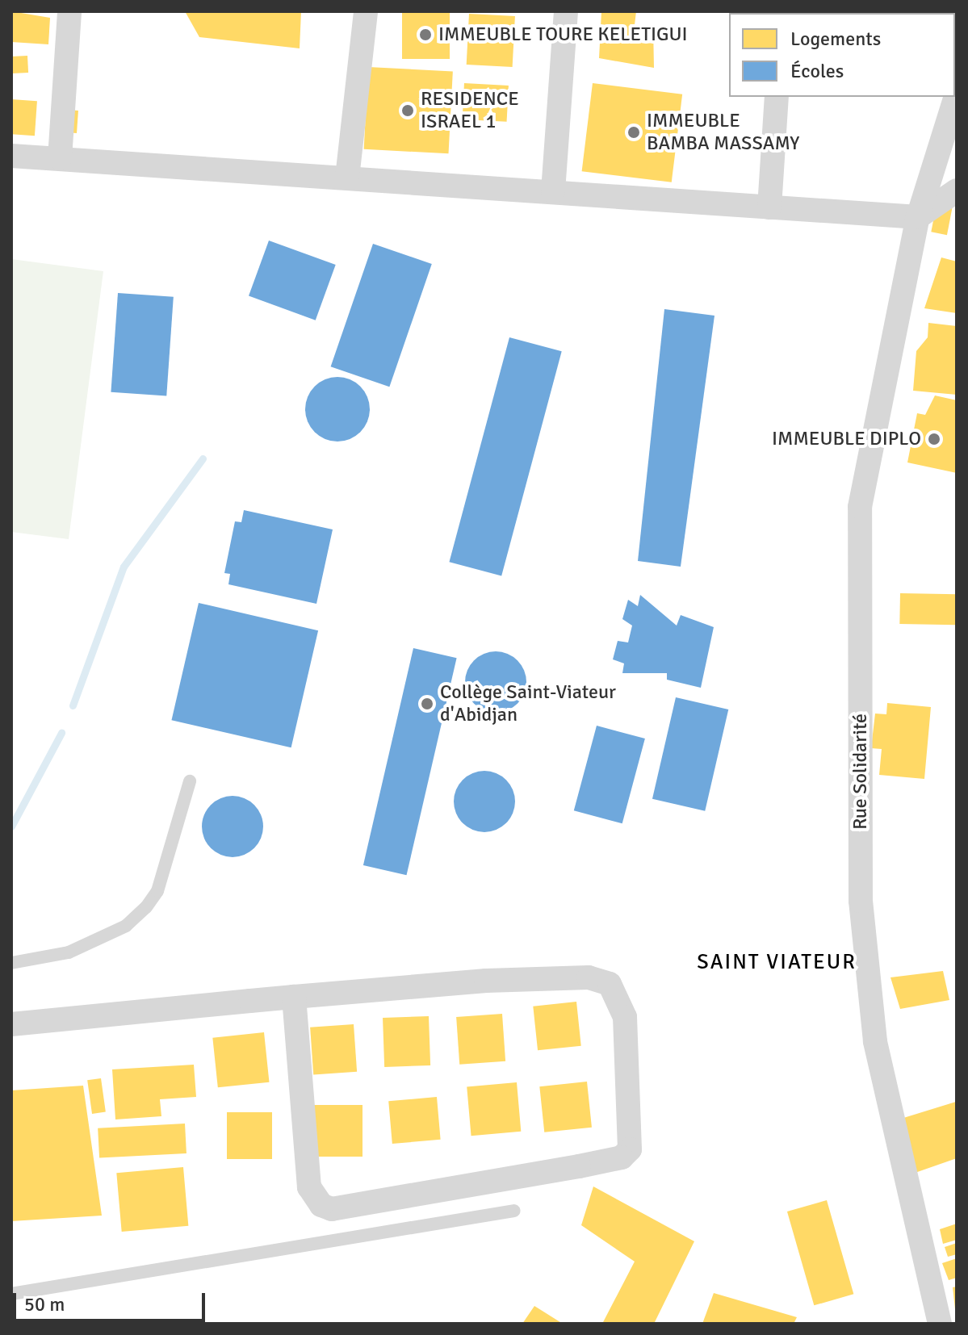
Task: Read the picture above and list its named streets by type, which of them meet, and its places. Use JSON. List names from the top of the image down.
{
  "streets": {
    "street": ["Rue Solidarité"]
  },
  "districts": ["SAINT VIATEUR"],
  "places": [
    "IMMEUBLE TOURE KELETIGUI",
    "RESIDENCE ISRAEL 1",
    "IMMEUBLE BAMBA MASSAMY",
    "IMMEUBLE DIPLO",
    "Collège Saint-Viateur d'Abidjan"
  ],
  "legend": ["Logements", "Écoles"],
  "scale_bar": "50 m"
}
